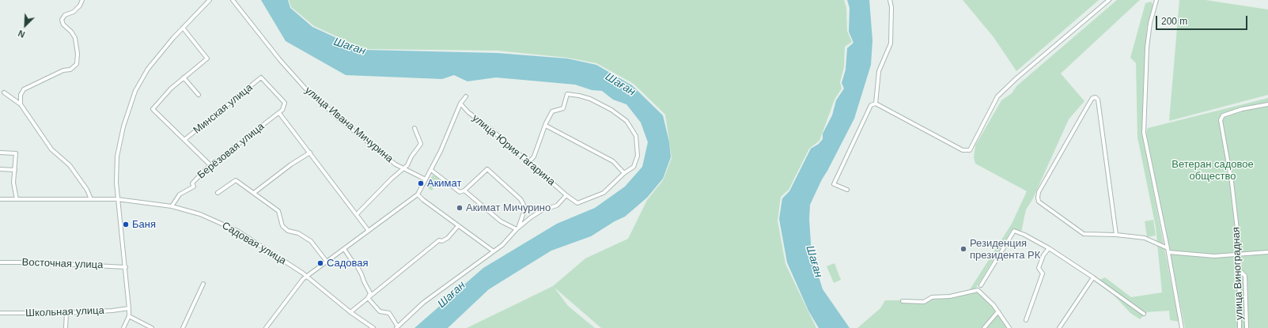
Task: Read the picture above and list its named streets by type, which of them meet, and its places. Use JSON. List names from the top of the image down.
{
  "streets": {
    "street": [
      "Минская улица",
      "улица Ивана Мичурина",
      "улица Юрия Гагарина",
      "Берёзовая улица",
      "Садовая улица",
      "Восточная улица",
      "улица Виноградная",
      "Школьная улица"
    ]
  },
  "crossings": [
    ["Минская улица", "Берёзовая улица"],
    ["Берёзовая улица", "Садовая улица"]
  ],
  "water": ["Шаған"],
  "parks": ["Ветеран садовое общество"],
  "places": [
    "Акимат",
    "Акимат Мичурино",
    "Баня",
    "Резиденция президента РК",
    "Садовая"
  ],
  "scale_bar": "200 m",
  "north": "bottom left"
}
